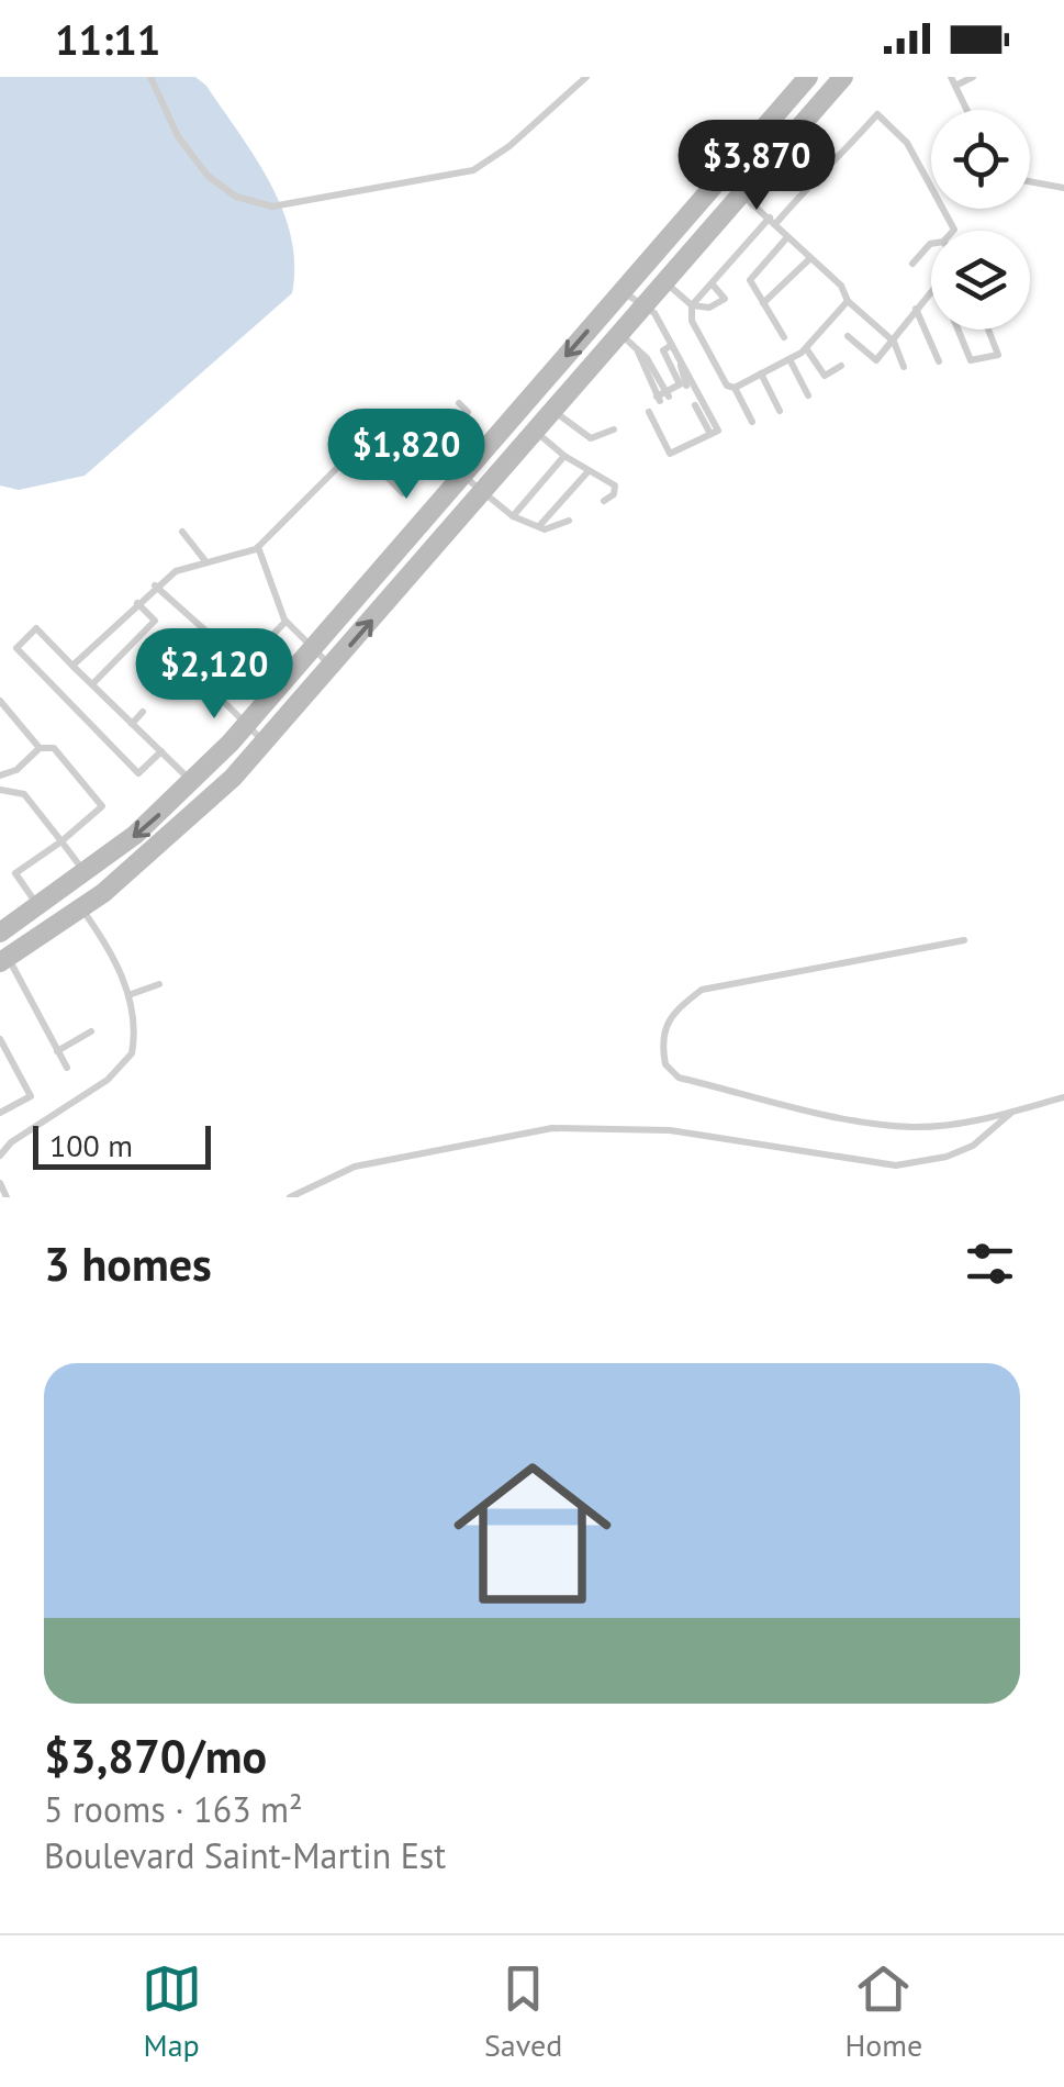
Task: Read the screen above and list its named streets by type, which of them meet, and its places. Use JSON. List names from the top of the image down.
{
  "scale_bar": "100 m",
  "page": {
    "status": "11:11",
    "price": ["$3,870", "$1,820", "$2,120"],
    "scale": "100 m",
    "heading": "3 homes",
    "list": [
      {
        "name": "$3,870/mo",
        "note": "5 rooms · 163 m² · Boulevard Saint-Martin Est"
      }
    ],
    "tabs": ["Map", "Saved", "Home"]
  }
}
